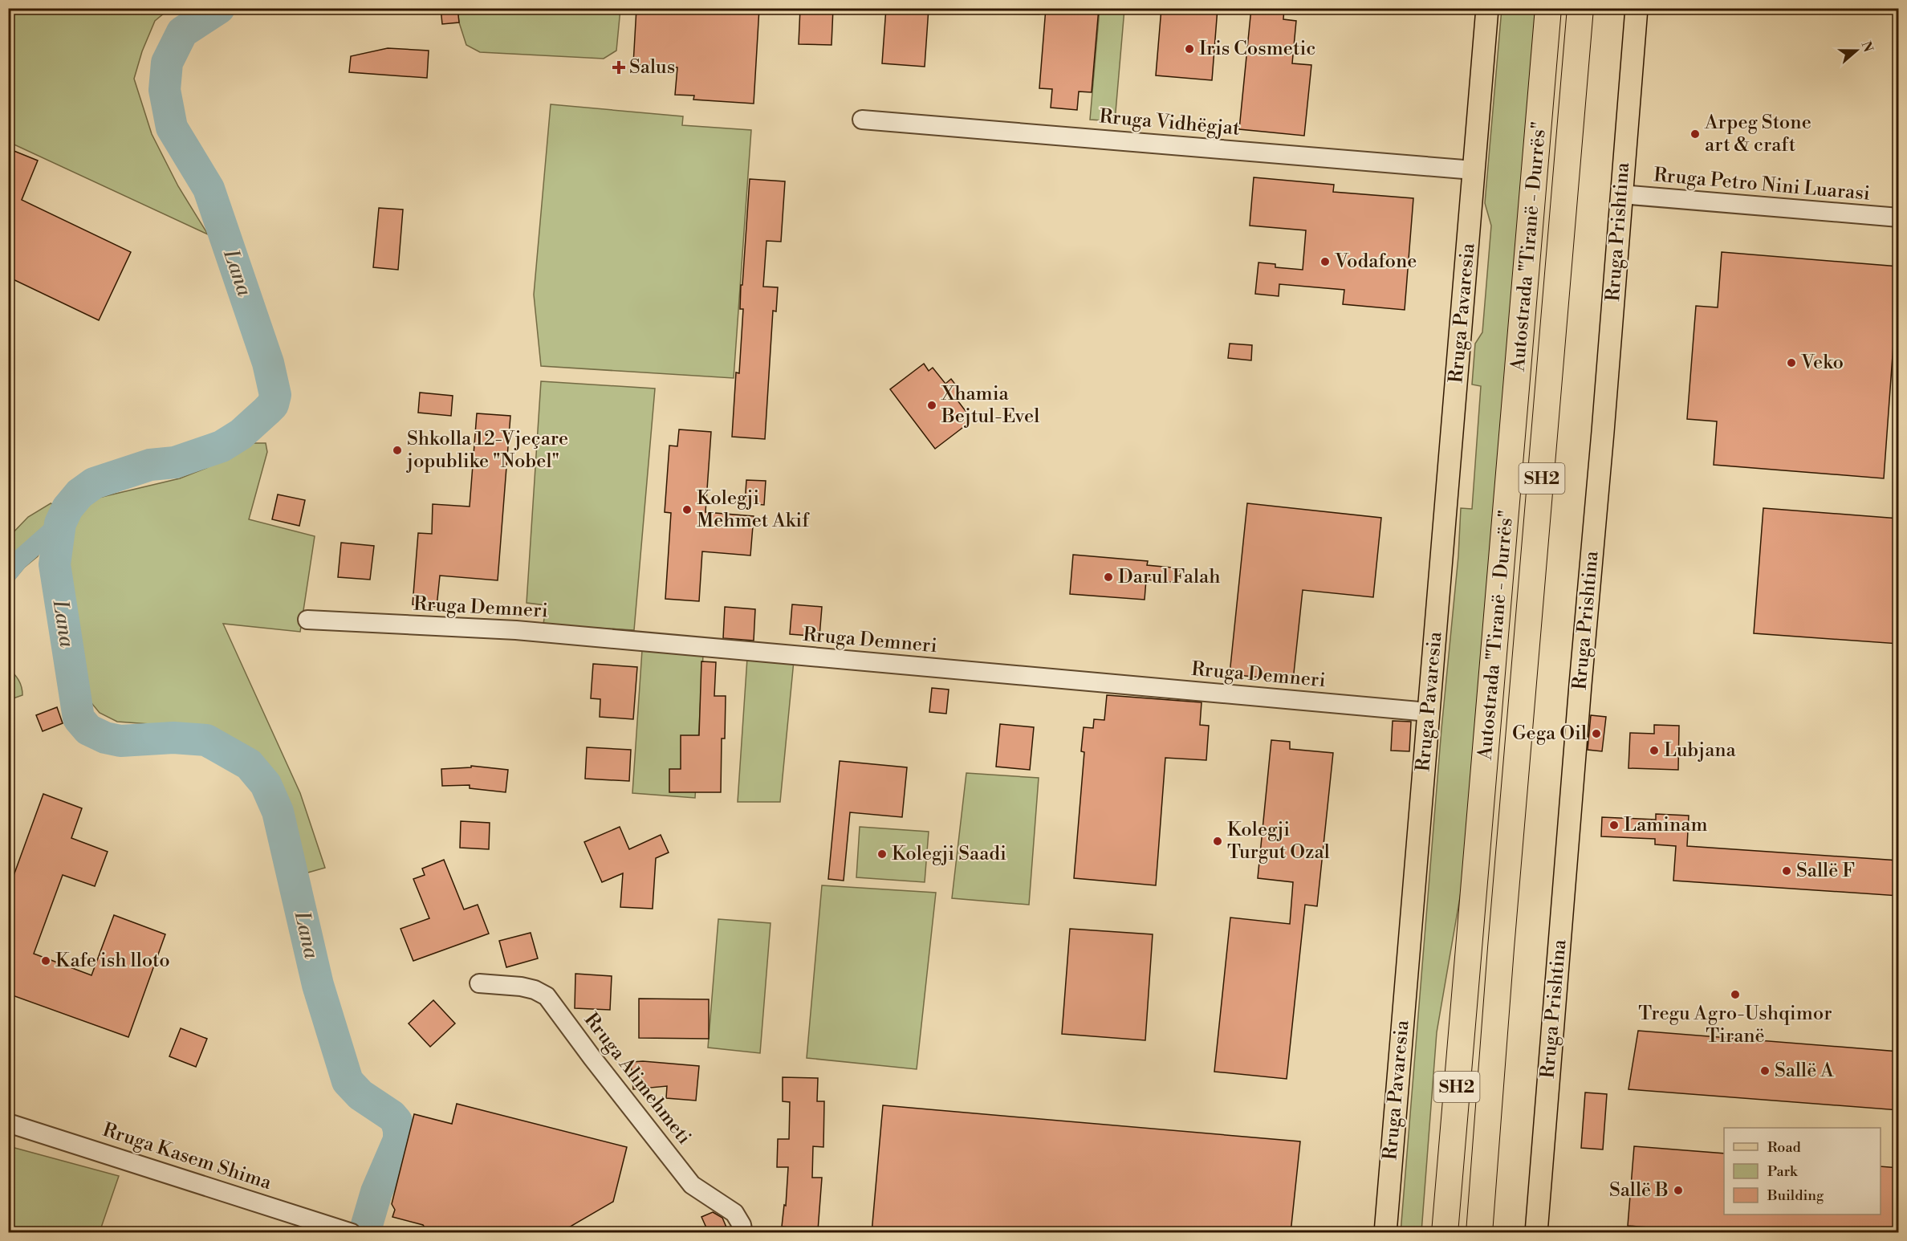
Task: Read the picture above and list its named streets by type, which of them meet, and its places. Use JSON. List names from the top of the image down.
{
  "streets": {
    "highway": ["Autostrada \"Tiranë - Durrës\"", "SH2"],
    "main road": ["Rruga Prishtina", "Rruga Pavaresia"],
    "street": [
      "Rruga Vidhëgjat",
      "Rruga Petro Nini Luarasi",
      "Rruga Demneri",
      "Rruga Alimehmeti",
      "Rruga Kasem Shima"
    ]
  },
  "crossings": [
    ["Rruga Vidhëgjat", "Rruga Pavaresia"],
    ["Rruga Petro Nini Luarasi", "Rruga Prishtina"],
    ["Rruga Pavaresia", "Rruga Demneri"]
  ],
  "water": ["Lana"],
  "places": {
    "other": [
      "Iris Cosmetic",
      "Arpeg Stone art & craft",
      "Vodafone",
      "Veko",
      "Xhamia Bejtul-Evel",
      "Shkolla 12-Vjeçare jopublike \"Nobel\"",
      "Kolegji Mehmet Akif",
      "Darul Falah",
      "Gega Oil",
      "Lubjana",
      "Laminam",
      "Kolegji Turgut Ozal",
      "Kolegji Saadi",
      "Sallë F",
      "Kafe ish lloto",
      "Tregu Agro-Ushqimor Tiranë",
      "Sallë A",
      "Sallë B"
    ],
    "health": ["Salus"]
  },
  "legend": ["Road", "Park", "Building"],
  "north": "right"
}
